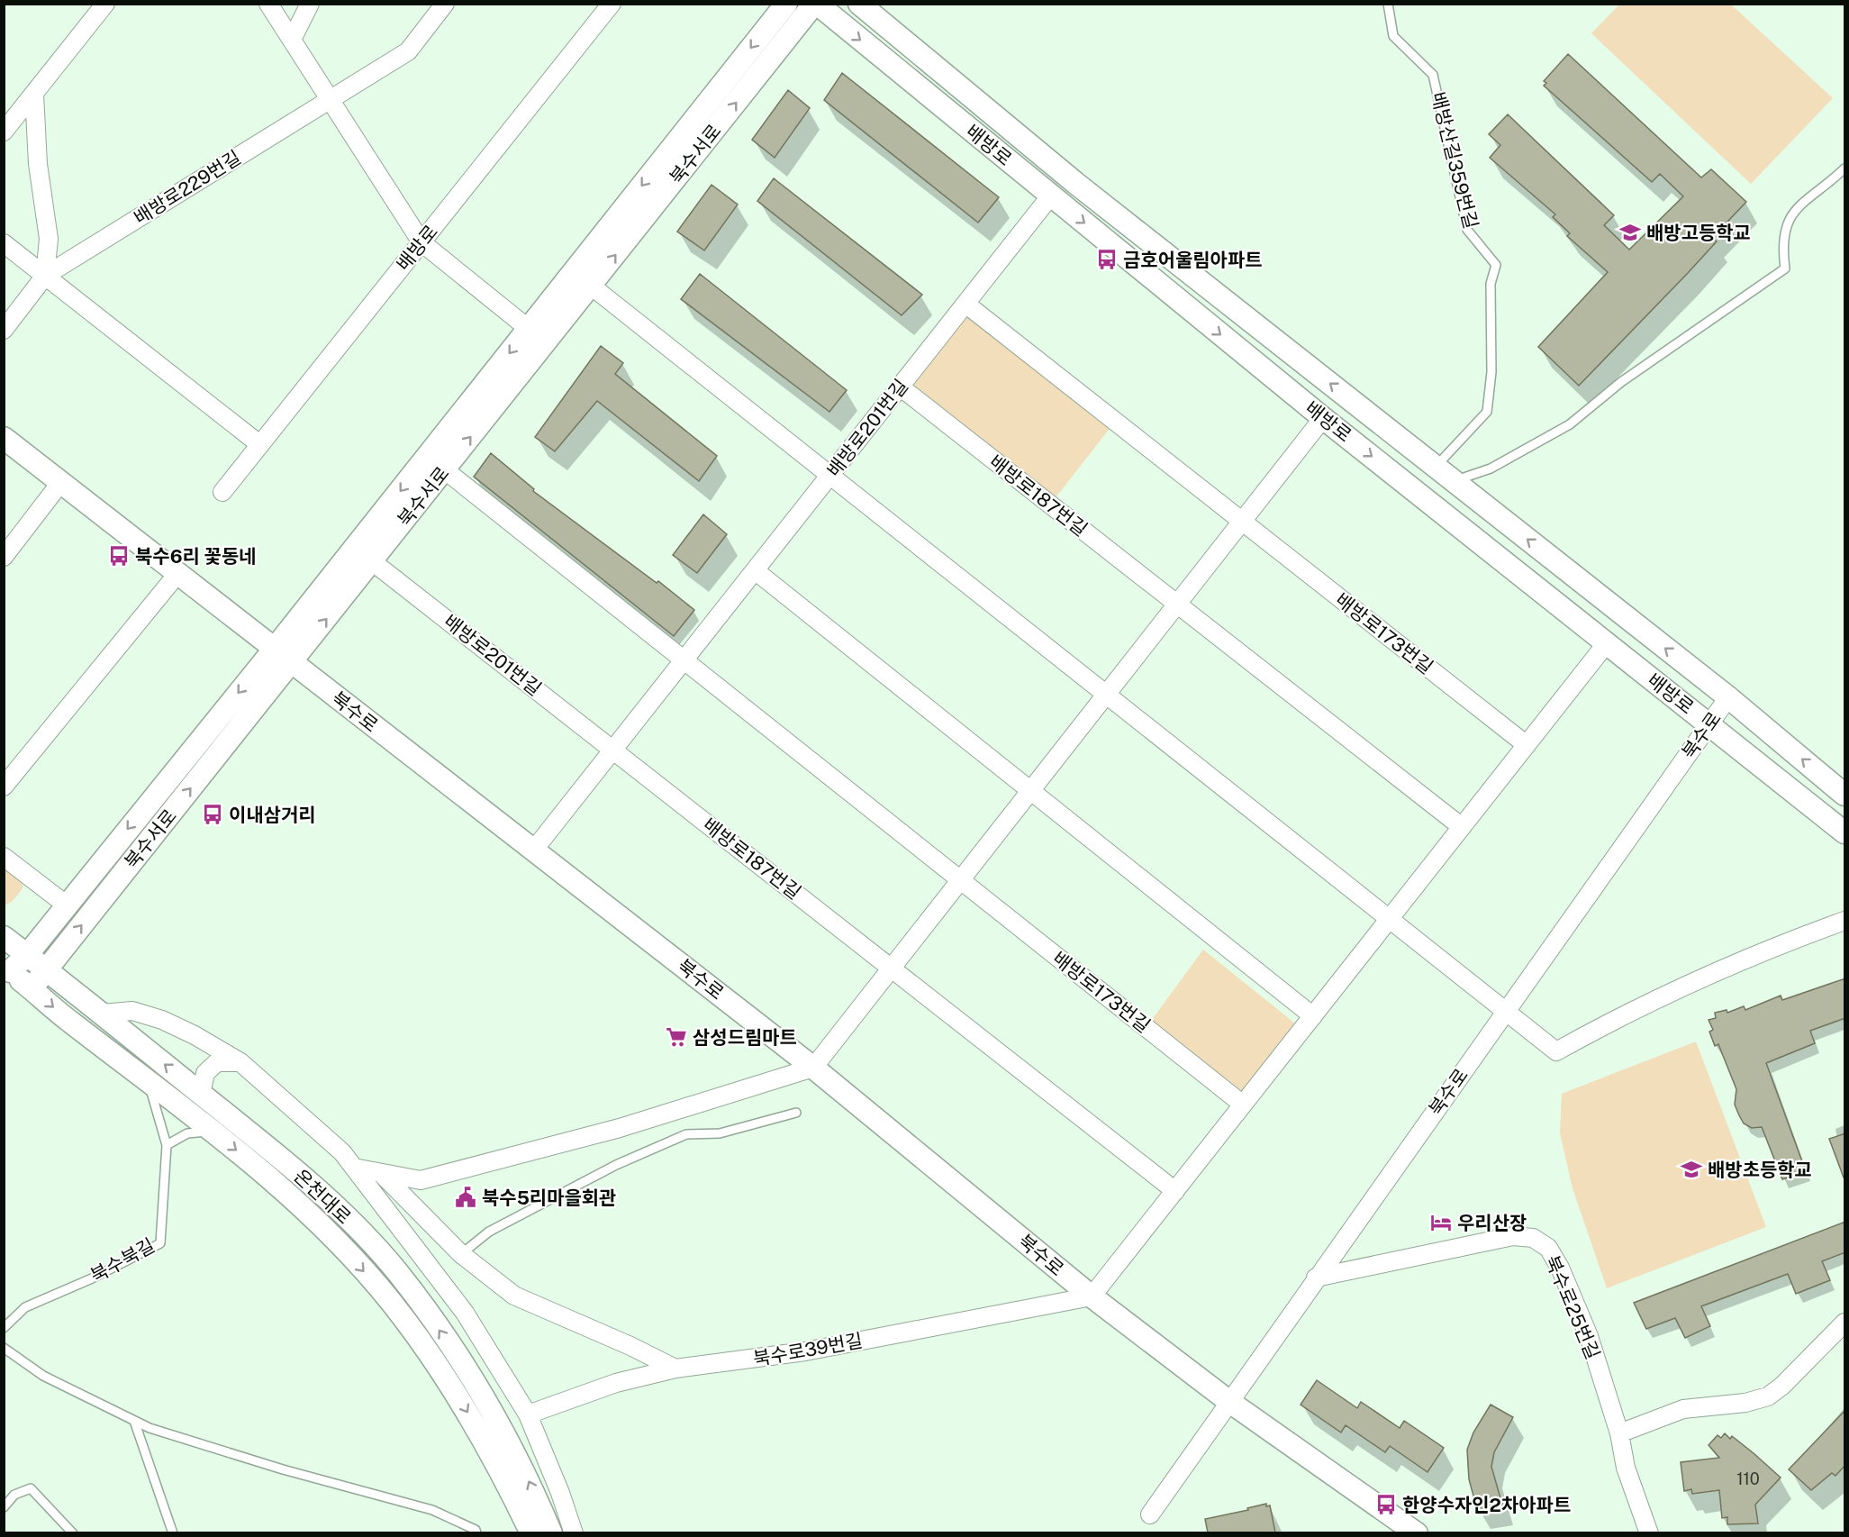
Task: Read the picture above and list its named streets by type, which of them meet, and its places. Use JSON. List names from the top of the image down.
{
  "streets": {
    "street": [
      "배방로",
      "북수서로",
      "배방로229번길",
      "배방로201번길",
      "배방로187번길",
      "배방로173번길",
      "북수로",
      "온천대로",
      "북수로25번길",
      "북수로39번길"
    ],
    "lane": ["배방산길359번길", "북수북길"]
  },
  "crossings": [
    ["배방로", "북수서로"],
    ["배방로", "배방산길359번길"],
    ["배방로", "배방로201번길"],
    ["배방로", "북수로"],
    ["북수서로", "배방로201번길"],
    ["북수서로", "북수로"],
    ["북수서로", "온천대로"],
    ["배방로201번길", "배방로187번길"],
    ["배방로201번길", "북수로"],
    ["북수로", "북수로25번길"],
    ["북수로", "북수로39번길"]
  ],
  "places": {
    "school or university": ["배방고등학교", "배방초등학교"],
    "bus stop": [
      "금호어울림아파트",
      "북수6리 꽃동네",
      "이내삼거리",
      "한양수자인2차아파트"
    ],
    "supermarket": ["삼성드림마트"],
    "public building": ["북수5리마을회관"],
    "hotel": ["우리산장"]
  },
  "house_numbers": ["110"]
}
